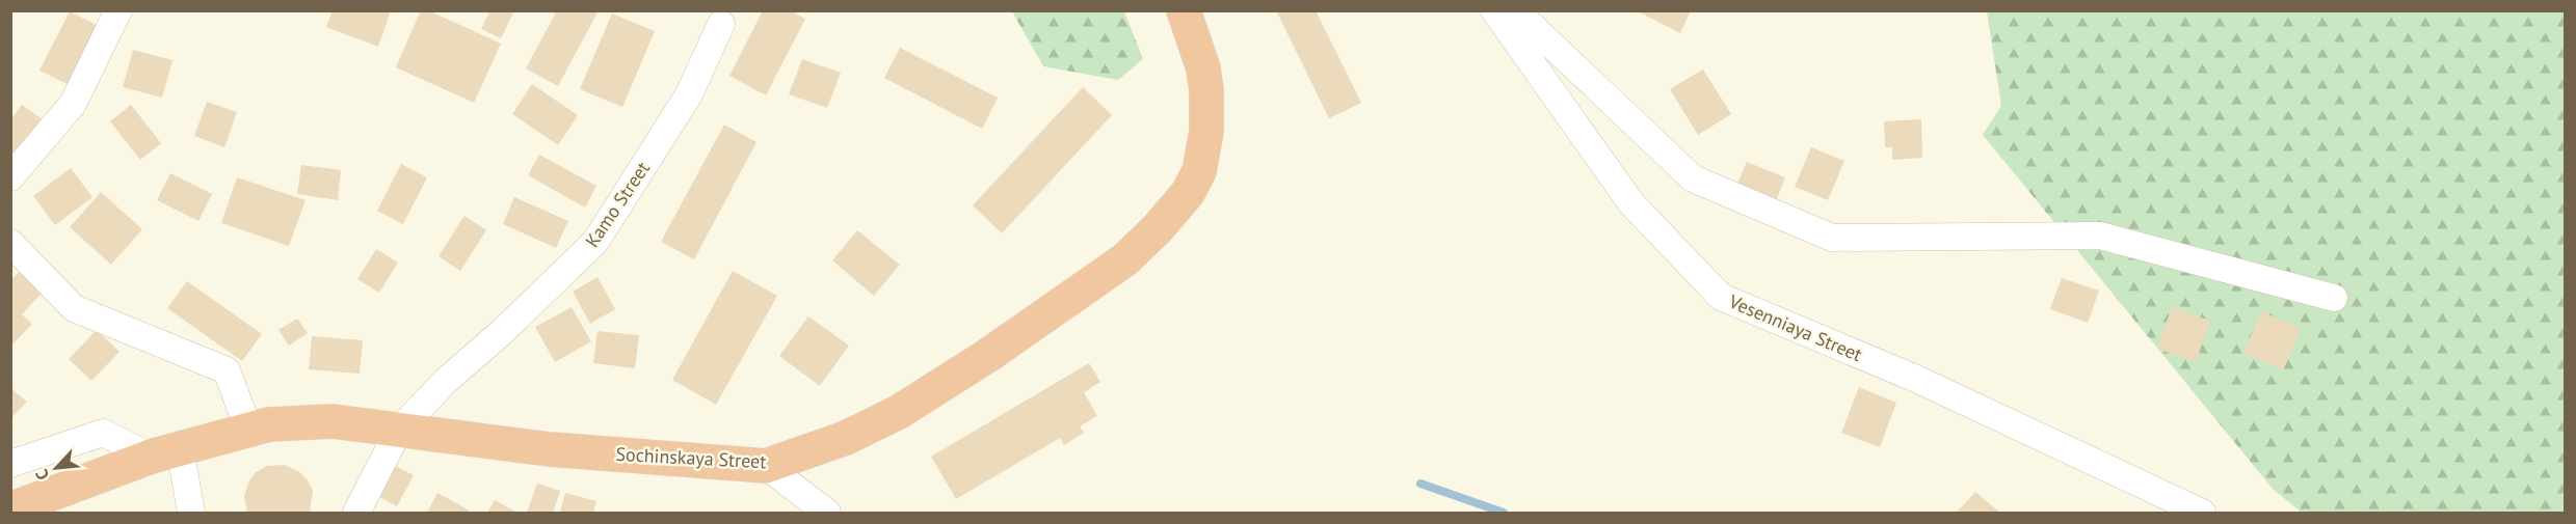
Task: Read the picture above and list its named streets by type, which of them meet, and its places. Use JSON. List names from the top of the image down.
{
  "streets": {
    "highway": ["Sochinskaya Street"],
    "street": ["Kamo Street", "Vesenniaya Street"]
  },
  "crossings": [
    ["Kamo Street", "Sochinskaya Street"]
  ],
  "north": "bottom left"
}
